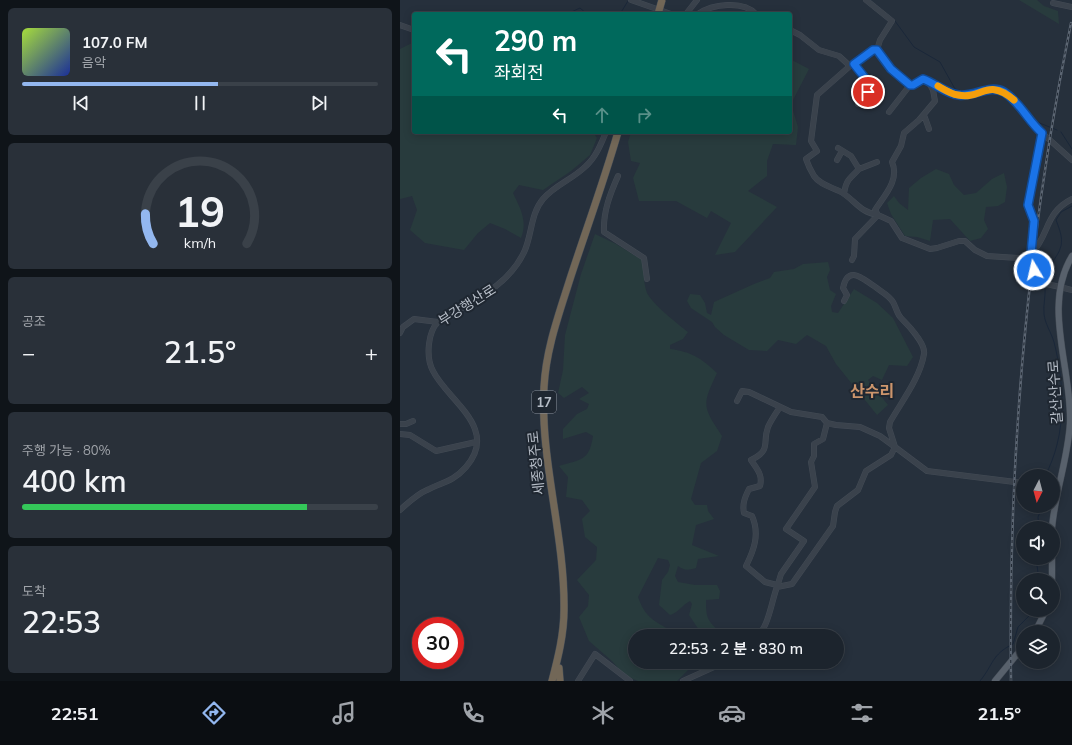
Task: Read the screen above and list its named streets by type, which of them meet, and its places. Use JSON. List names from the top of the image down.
{
  "streets": {
    "highway": ["17", "세종청주로"],
    "main road": ["갈산산수로"],
    "street": ["부강행산로"]
  },
  "districts": ["산수리"],
  "north": "bottom",
  "page": {
    "turn": ["290 m", "좌회전"],
    "song": ["107.0 FM", "음악"],
    "tile": [
      "공조",
      ["주행 가능 · 80%", "400 km"],
      ["도착", "22:53"]
    ],
    "heat": ["−", "21.5°", "+"],
    "limit": "30",
    "trip": "22:53 · 2 분 · 830 m",
    "tabs": ["22:51", "21.5°"],
    "gauge": ["19", "km/h"]
  }
}
